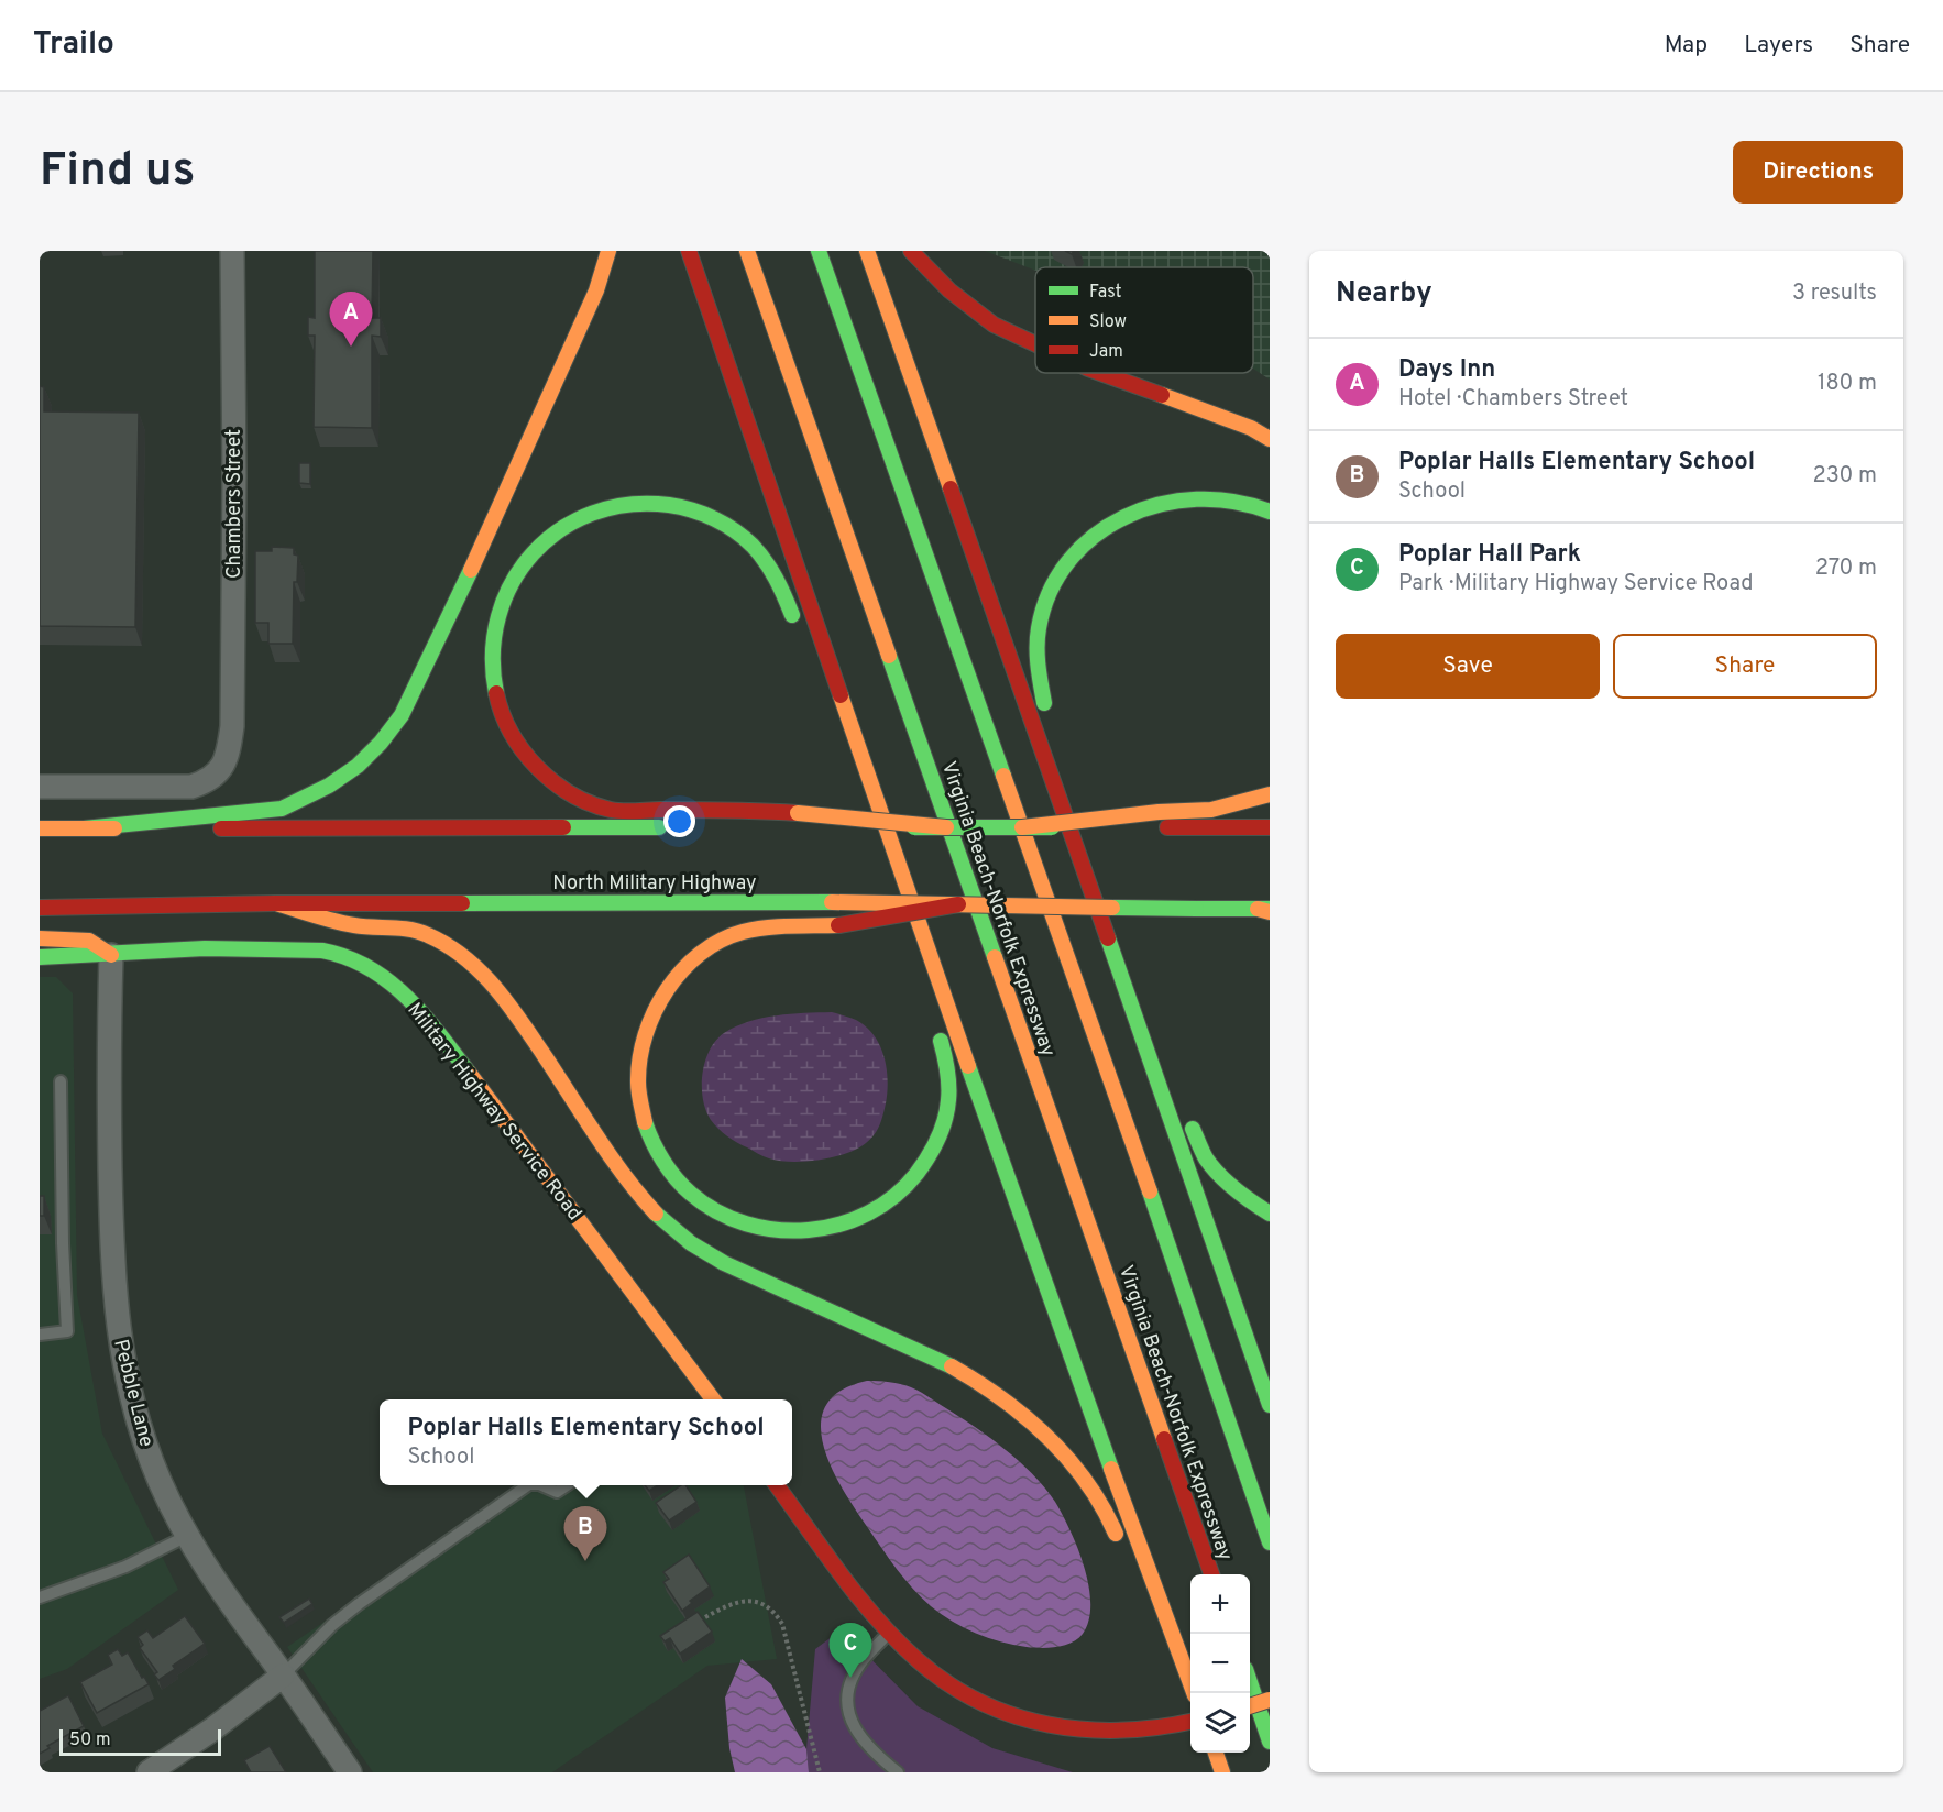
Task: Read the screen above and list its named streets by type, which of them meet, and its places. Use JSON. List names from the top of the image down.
{
  "streets": {
    "main road": ["North Military Highway", "Virginia Beach-Norfolk Expressway", "Military Highway Service Road"],
    "street": ["Chambers Street", "Pebble Lane"]
  },
  "crossings": [
    ["Military Highway Service Road", "Pebble Lane"]
  ],
  "legend": ["Fast", "Slow", "Jam"],
  "scale_bar": "50 m",
  "page": {
    "header": "Trailo",
    "nav": ["Map", "Layers", "Share"],
    "buttons": [
      "Directions",
      ["Save", "Share"]
    ],
    "title": "Find us",
    "heading": ["Nearby", "3 results"],
    "pins": ["A", "B", "C"],
    "list": [
      {
        "mark": "A",
        "name": "Days Inn",
        "note": "Hotel · Chambers Street",
        "value": "180 m"
      },
      {
        "mark": "B",
        "name": "Poplar Halls Elementary School",
        "note": "School",
        "value": "230 m"
      },
      {
        "mark": "C",
        "name": "Poplar Hall Park",
        "note": "Park · Military Highway Service Road",
        "value": "270 m"
      }
    ],
    "popup": ["Poplar Halls Elementary School", "School"],
    "map_buttons": ["+", "−"],
    "scale": "50 m"
  }
}
